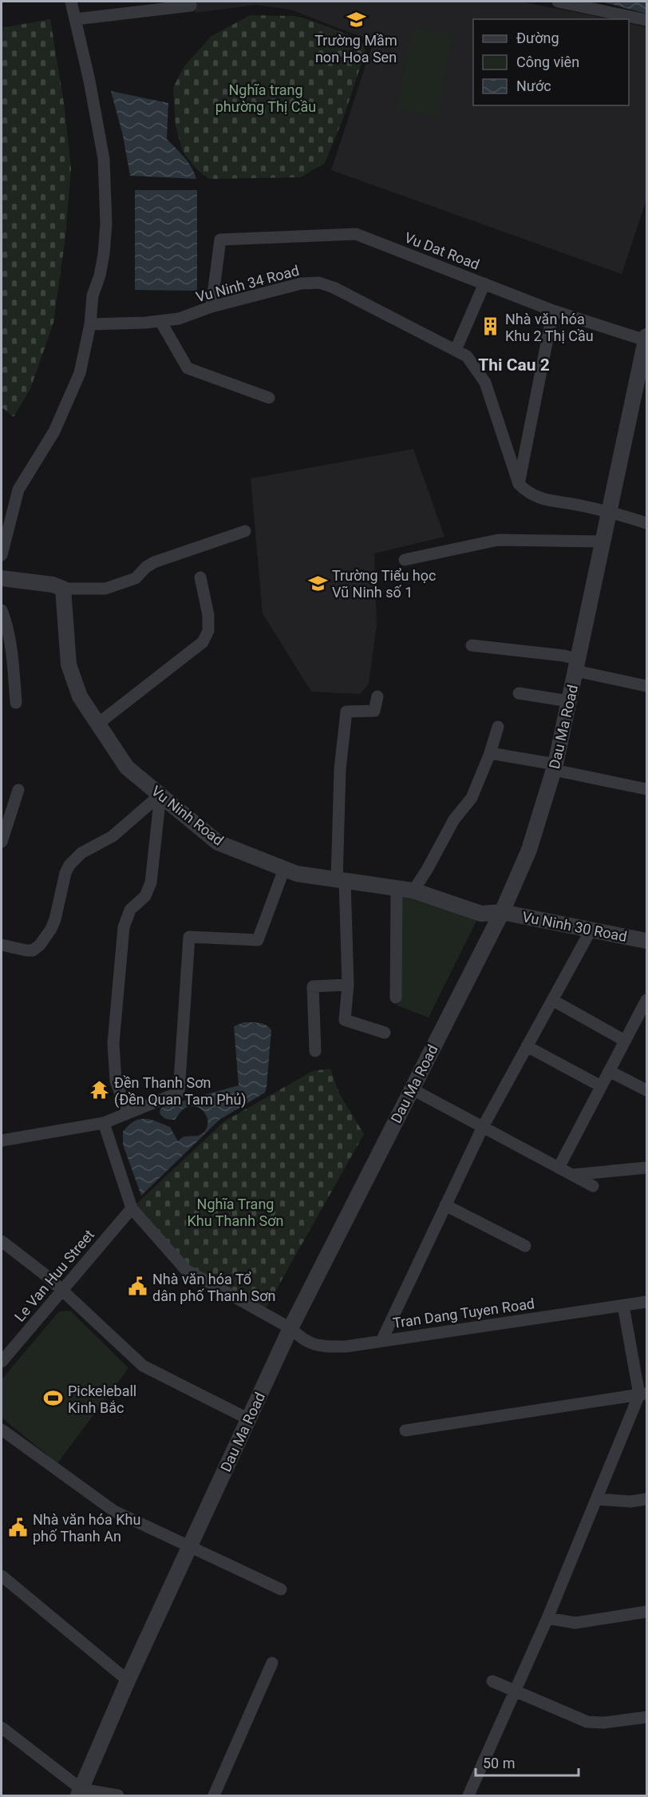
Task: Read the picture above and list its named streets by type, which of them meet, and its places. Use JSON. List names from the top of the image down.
{
  "streets": {
    "street": [
      "Vu Dat Road",
      "Vu Ninh 34 Road",
      "Dau Ma Road",
      "Vu Ninh Road",
      "Vu Ninh 30 Road",
      "Le Van Huu Street",
      "Tran Dang Tuyen Road"
    ]
  },
  "crossings": [
    ["Vu Dat Road", "Vu Ninh 34 Road"],
    ["Vu Dat Road", "Dau Ma Road"],
    ["Dau Ma Road", "Vu Ninh Road"],
    ["Dau Ma Road", "Vu Ninh 30 Road"],
    ["Dau Ma Road", "Tran Dang Tuyen Road"],
    ["Vu Ninh Road", "Vu Ninh 30 Road"],
    ["Le Van Huu Street", "Tran Dang Tuyen Road"]
  ],
  "districts": ["Thi Cau 2"],
  "parks": ["Nghĩa trang phường Thị Cầu", "Nghĩa Trang Khu Thanh Sơn"],
  "places": {
    "school or university": ["Trường Mầm non Hoa Sen", "Trường Tiểu học Vũ Ninh số 1"],
    "building": ["Nhà văn hóa Khu 2 Thị Cầu"],
    "temple": ["Đền Thanh Sơn (Đền Quan Tam Phủ)"],
    "public building": ["Nhà văn hóa Tổ dân phố Thanh Sơn", "Nhà văn hóa Khu phố Thanh An"],
    "sports": ["Pickeleball Kinh Bắc"]
  },
  "legend": ["Đường", "Công viên", "Nước"],
  "scale_bar": "50 m"
}
